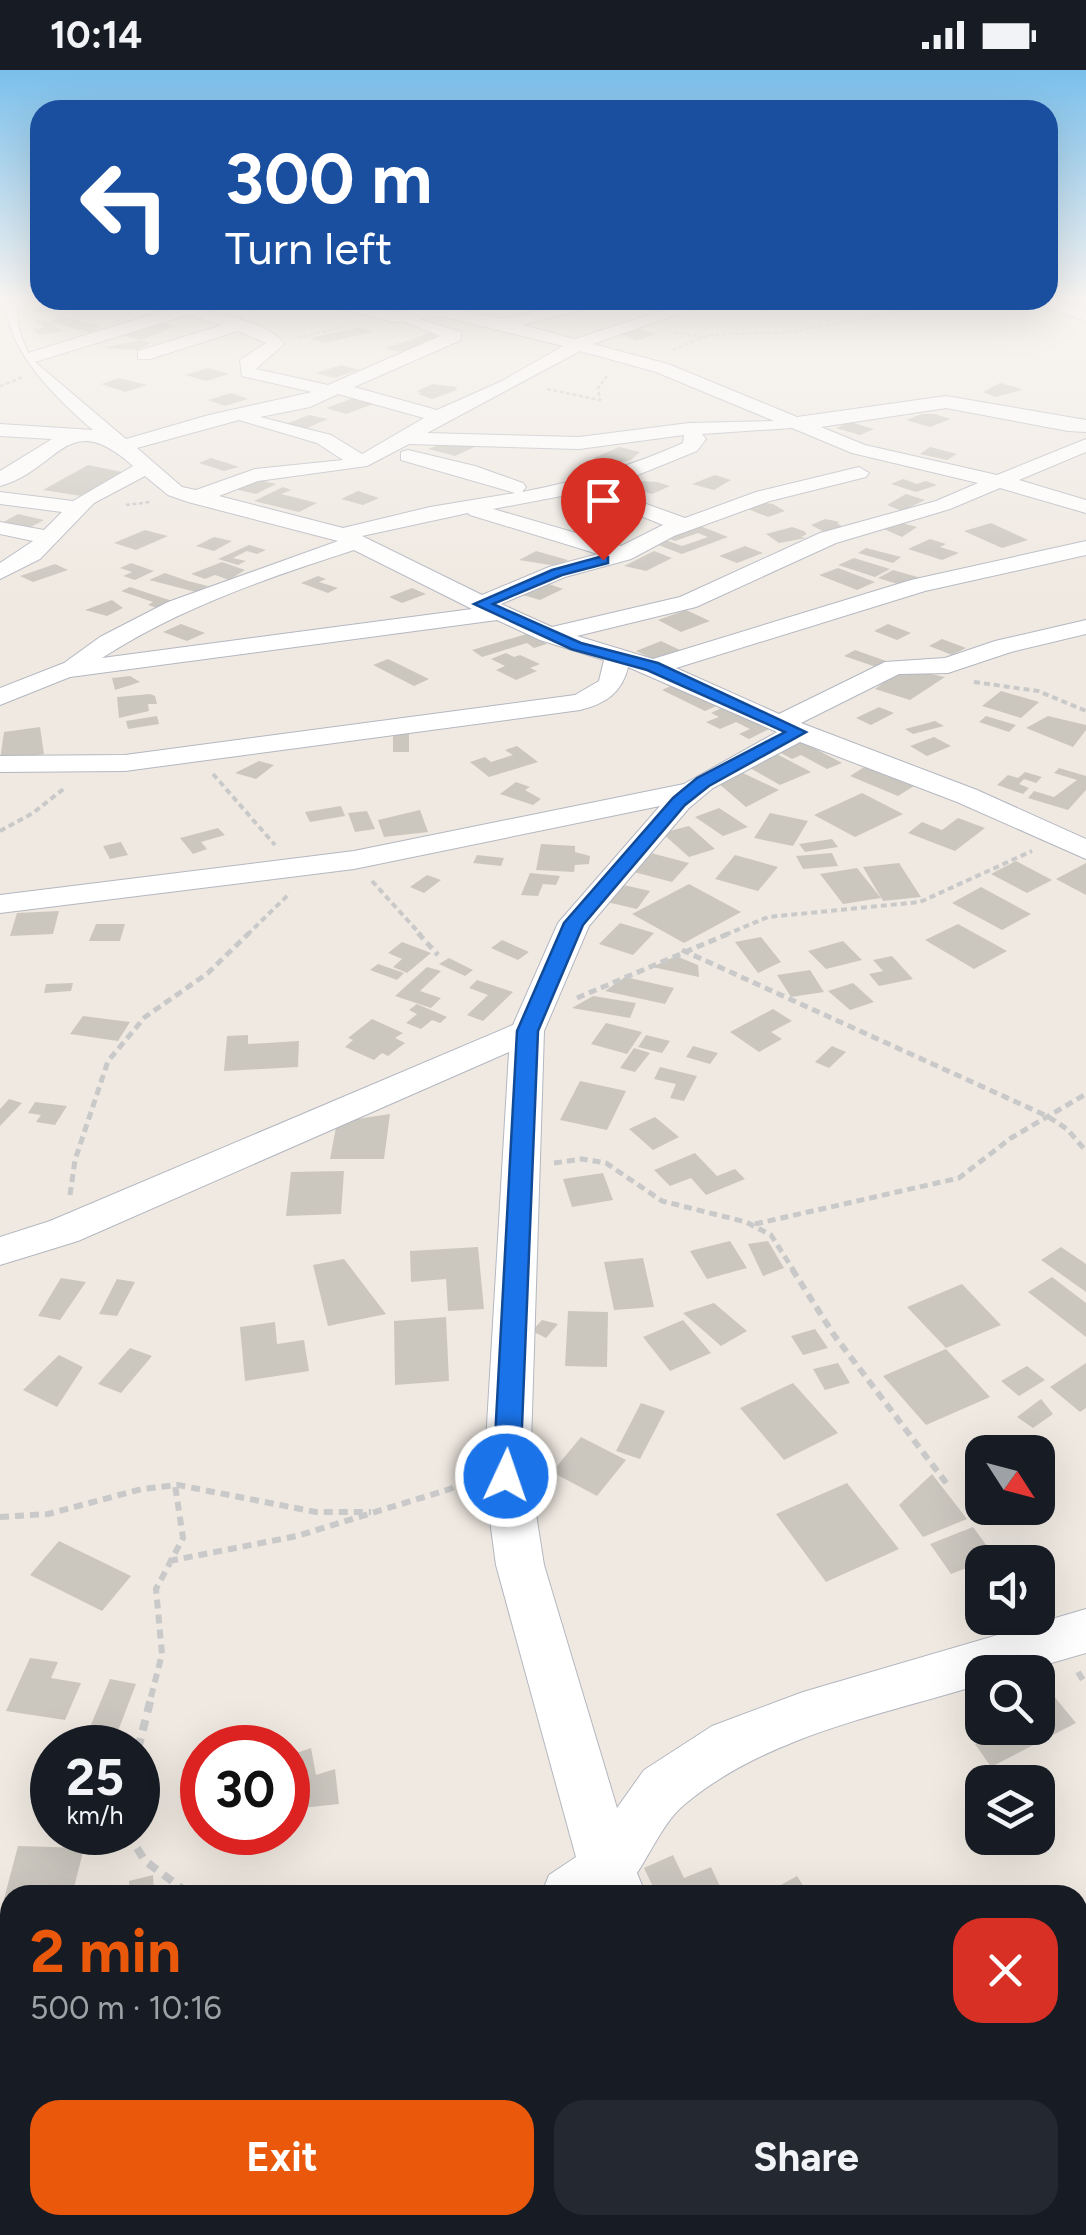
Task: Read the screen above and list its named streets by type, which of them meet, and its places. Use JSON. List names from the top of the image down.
{
  "north": "bottom right",
  "page": {
    "status": "10:14",
    "turn": ["300 m", "Turn left"],
    "speed": "25 km/h",
    "limit": "30",
    "heading": ["2 min", "500 m · 10:16"],
    "buttons": ["Exit", "Share"]
  }
}
